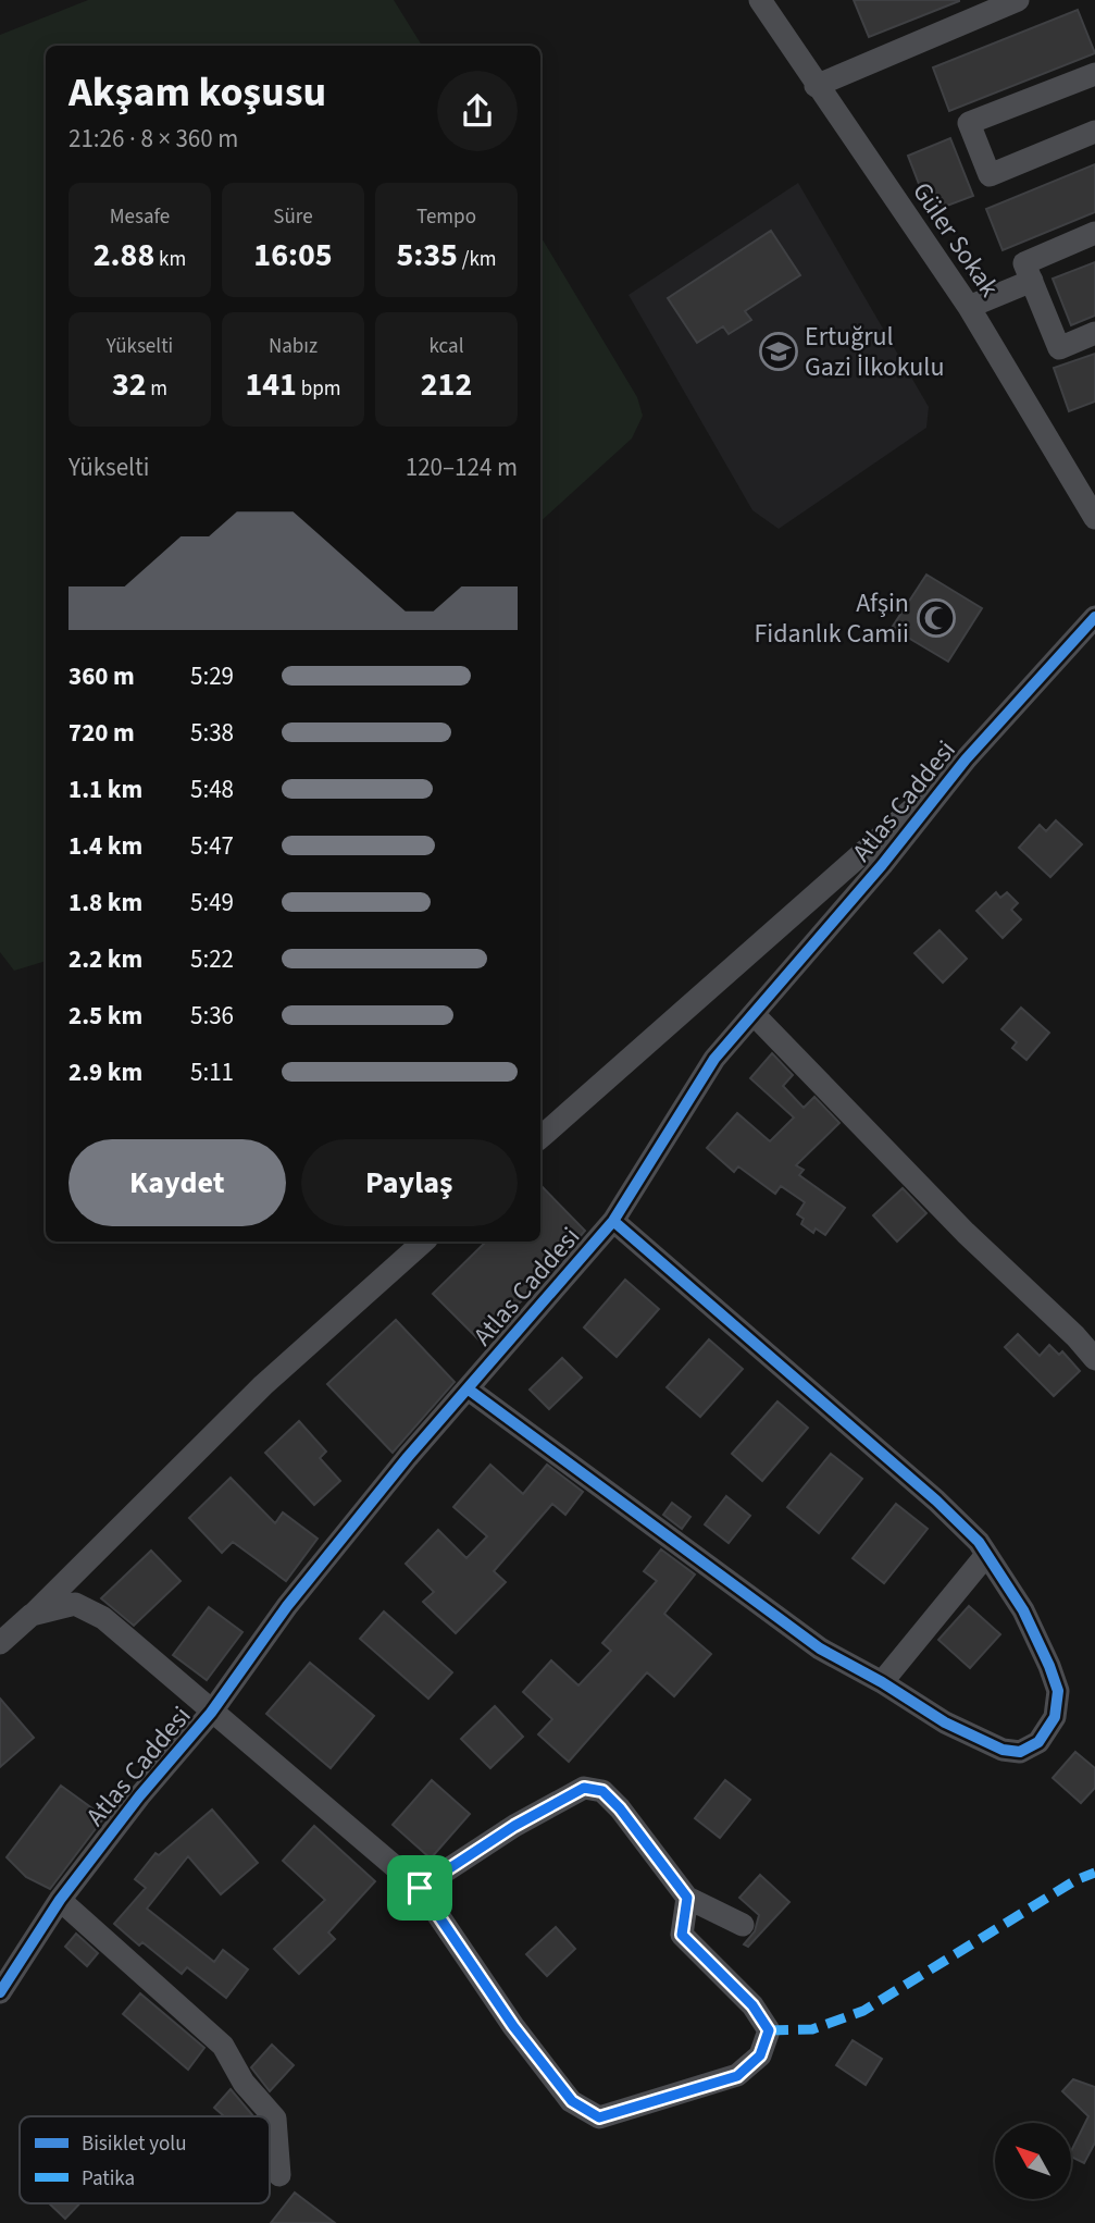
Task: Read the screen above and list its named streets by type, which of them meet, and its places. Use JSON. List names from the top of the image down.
{
  "streets": {
    "street": ["Güler Sokak", "Atlas Caddesi"]
  },
  "places": {
    "school or university": ["Ertuğrul Gazi İlkokulu"],
    "mosque": ["Afşin Fidanlık Camii"]
  },
  "legend": ["Bisiklet yolu", "Patika"],
  "north": "top left",
  "page": {
    "heading": ["Akşam koşusu", "21:26 · 8 × 360 m"],
    "stats": [
      ["Mesafe", "2.88 km"],
      ["Süre", "16:05"],
      ["Tempo", "5:35 /km"],
      ["Yükselti", "32 m"],
      ["Nabız", "141 bpm"],
      ["kcal", "212"]
    ],
    "chart": ["Yükselti", "120–124 m"],
    "list": [
      {
        "name": "360 m",
        "note": "5:29"
      },
      {
        "name": "720 m",
        "note": "5:38"
      },
      {
        "name": "1.1 km",
        "note": "5:48"
      },
      {
        "name": "1.4 km",
        "note": "5:47"
      },
      {
        "name": "1.8 km",
        "note": "5:49"
      },
      {
        "name": "2.2 km",
        "note": "5:22"
      },
      {
        "name": "2.5 km",
        "note": "5:36"
      },
      {
        "name": "2.9 km",
        "note": "5:11"
      }
    ],
    "buttons": ["Kaydet", "Paylaş"]
  }
}
